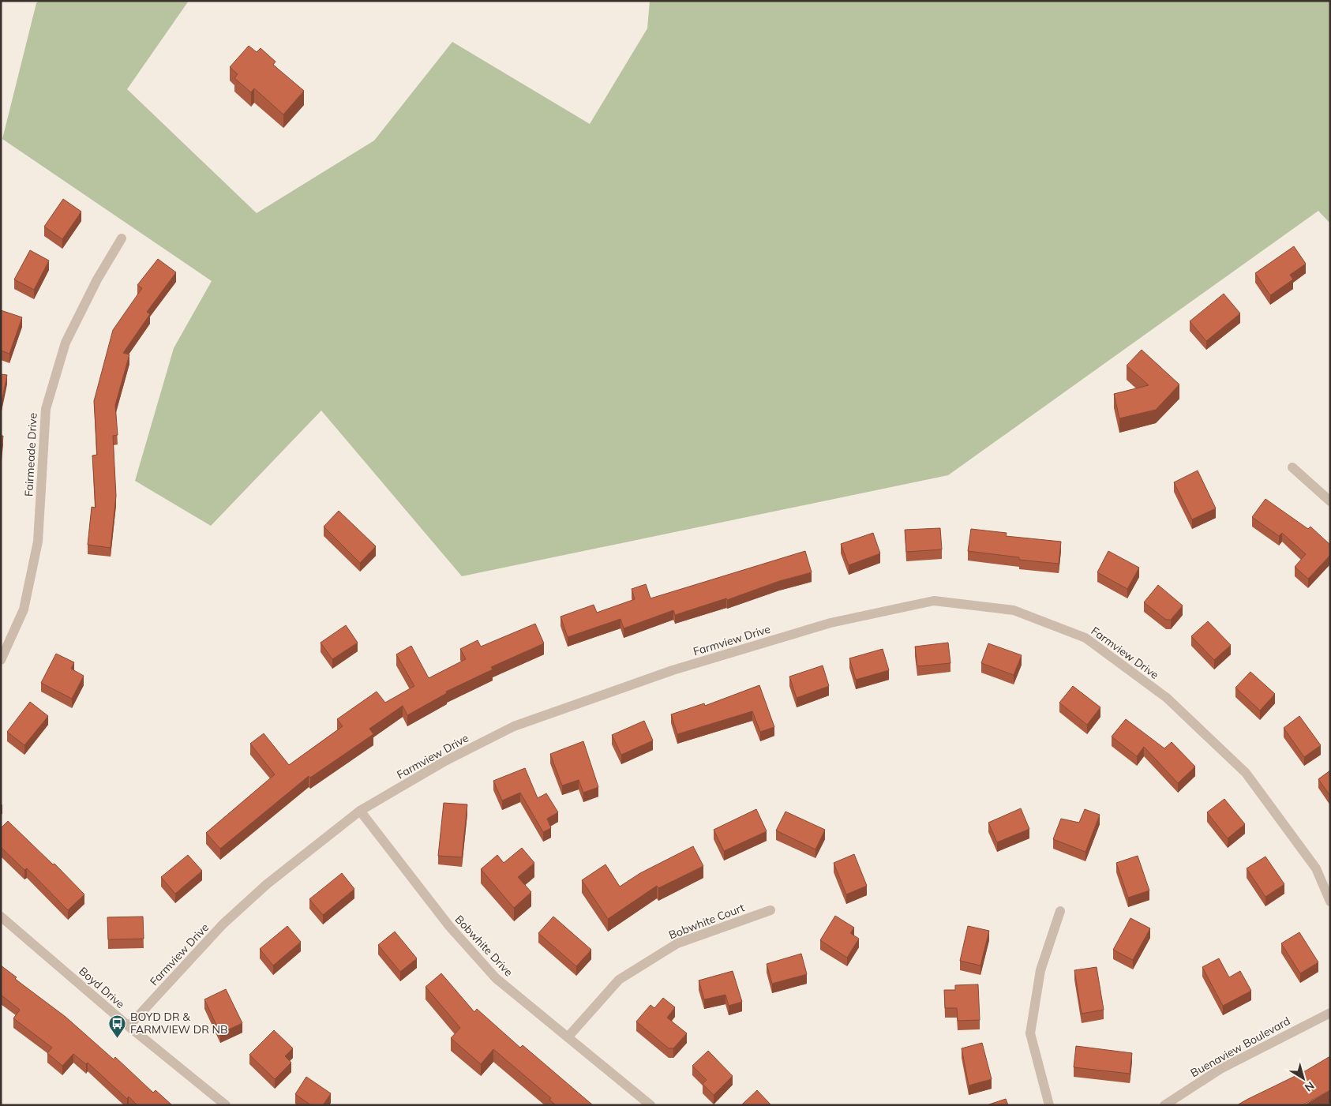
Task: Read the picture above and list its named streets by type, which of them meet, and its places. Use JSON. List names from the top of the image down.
{
  "streets": {
    "street": [
      "Fairmeade Drive",
      "Farmview Drive",
      "Bobwhite Court",
      "Bobwhite Drive",
      "Boyd Drive",
      "Buenaview Boulevard"
    ]
  },
  "crossings": [
    ["Farmview Drive", "Bobwhite Drive"],
    ["Farmview Drive", "Boyd Drive"],
    ["Bobwhite Court", "Bobwhite Drive"]
  ],
  "places": {
    "bus stop": ["BOYD DR & FARMVIEW DR NB"]
  },
  "north": "bottom right"
}
